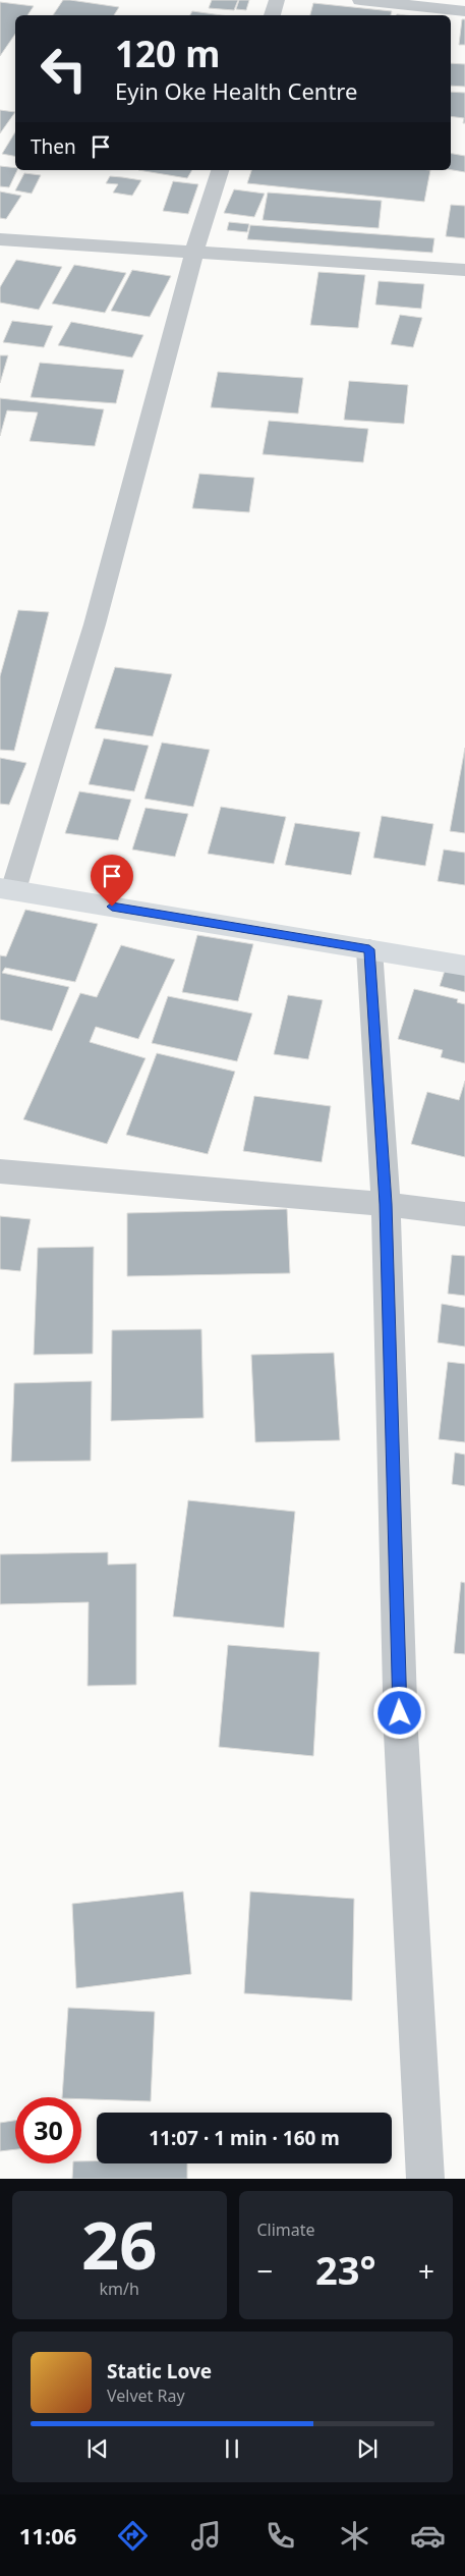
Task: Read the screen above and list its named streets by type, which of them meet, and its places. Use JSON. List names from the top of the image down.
{
  "page": {
    "turn": ["120 m", "Eyin Oke Health Centre"],
    "then": "Then",
    "limit": "30",
    "trip": "11:07 · 1 min · 160 m",
    "tile": [
      ["26", "km/h"],
      "Climate"
    ],
    "heat": ["−", "23°", "+"],
    "song": ["Static Love", "Velvet Ray"],
    "tabs": "11:06"
  }
}
